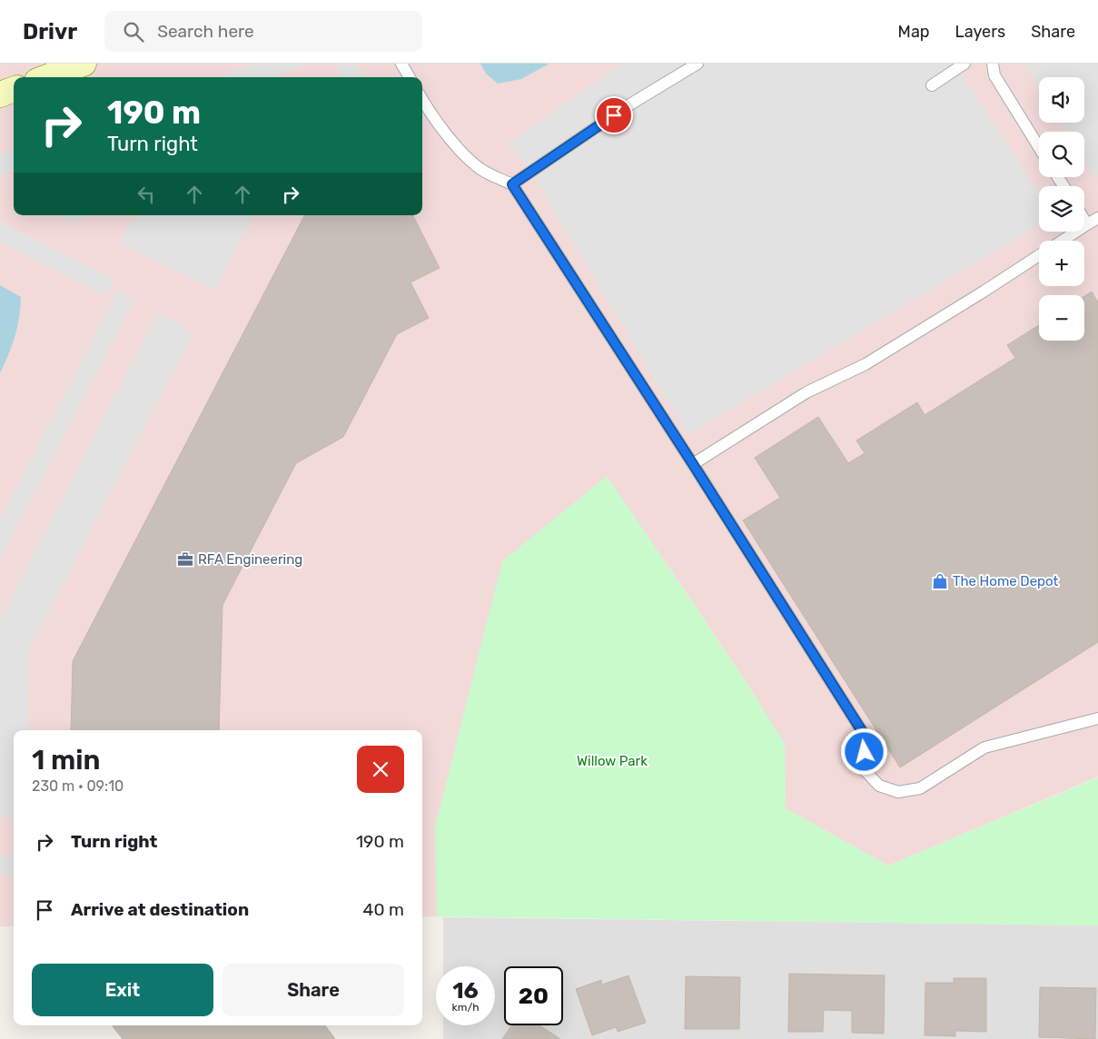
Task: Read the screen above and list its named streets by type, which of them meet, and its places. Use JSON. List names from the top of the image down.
{
  "parks": ["Willow Park"],
  "places": {
    "office": ["RFA Engineering"],
    "shop": ["The Home Depot"]
  },
  "page": {
    "header": "Drivr",
    "search": "Search here",
    "nav": ["Map", "Layers", "Share"],
    "map_buttons": ["+", "−"],
    "turn": ["190 m", "Turn right"],
    "heading": ["1 min", "230 m · 09:10"],
    "list": [
      {
        "name": "Turn right",
        "value": "190 m"
      },
      {
        "name": "Arrive at destination",
        "value": "40 m"
      }
    ],
    "buttons": ["Exit", "Share"],
    "speed": "16 km/h",
    "limit": "20"
  }
}
